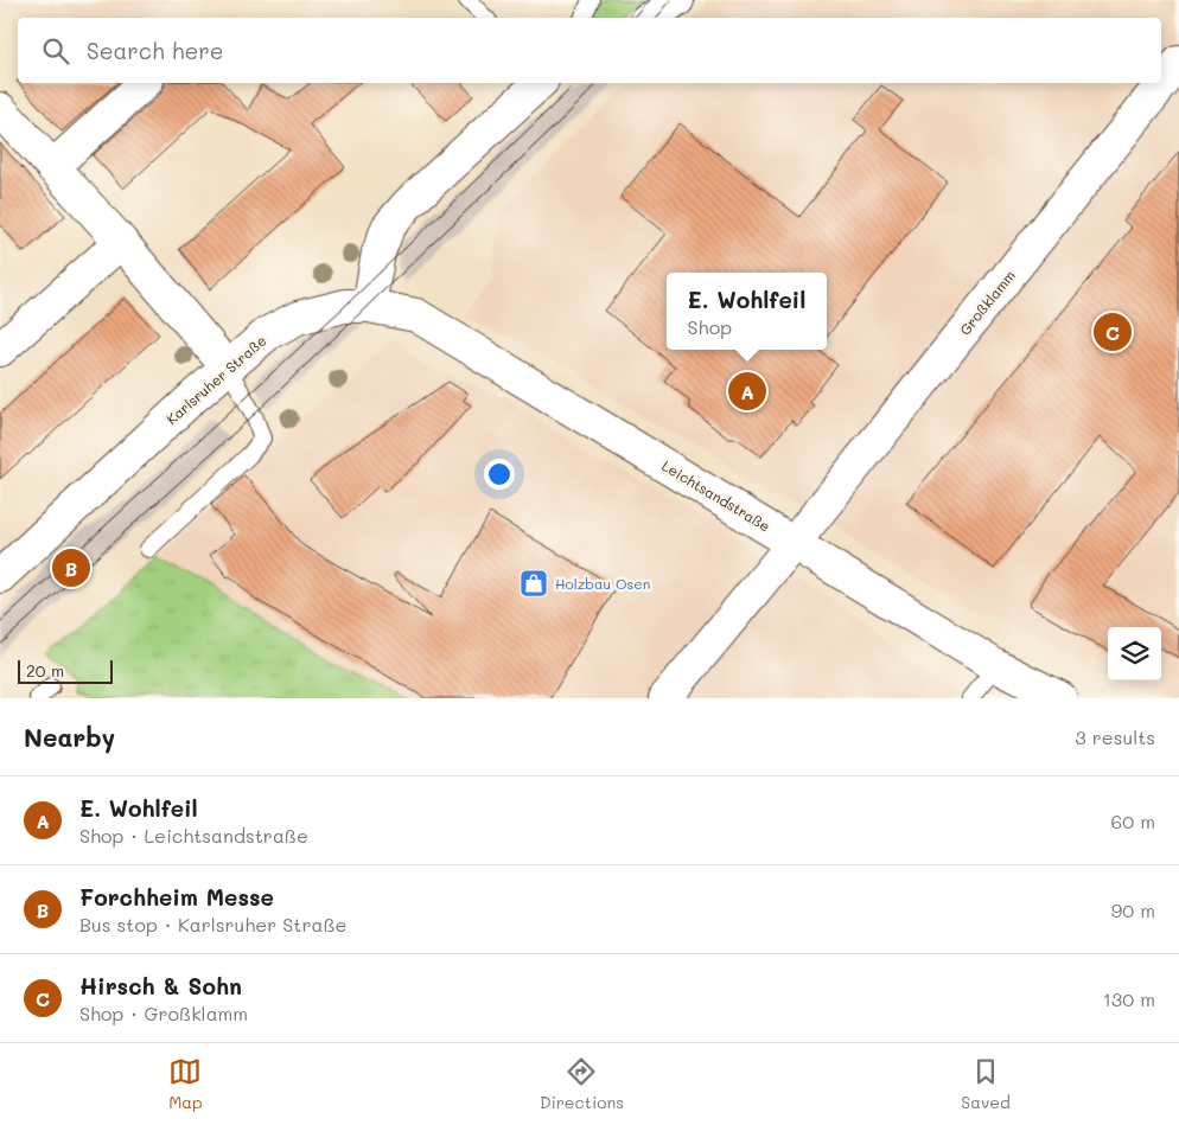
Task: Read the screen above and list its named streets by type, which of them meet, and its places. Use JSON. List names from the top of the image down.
{
  "streets": {
    "street": ["Großklamm", "Karlsruher Straße", "Leichtsandstraße"]
  },
  "crossings": [
    ["Großklamm", "Leichtsandstraße"],
    ["Karlsruher Straße", "Leichtsandstraße"]
  ],
  "places": {
    "shop": ["Holzbau Osen"]
  },
  "scale_bar": "20 m",
  "page": {
    "search": "Search here",
    "popup": ["E. Wohlfeil", "Shop"],
    "pins": ["C", "A", "B"],
    "scale": "20 m",
    "heading": ["Nearby", "3 results"],
    "list": [
      {
        "mark": "A",
        "name": "E. Wohlfeil",
        "note": "Shop · Leichtsandstraße",
        "value": "60 m"
      },
      {
        "mark": "B",
        "name": "Forchheim Messe",
        "note": "Bus stop · Karlsruher Straße",
        "value": "90 m"
      },
      {
        "mark": "C",
        "name": "Hirsch & Sohn",
        "note": "Shop · Großklamm",
        "value": "130 m"
      }
    ],
    "nav": ["Map", "Directions", "Saved"]
  }
}
